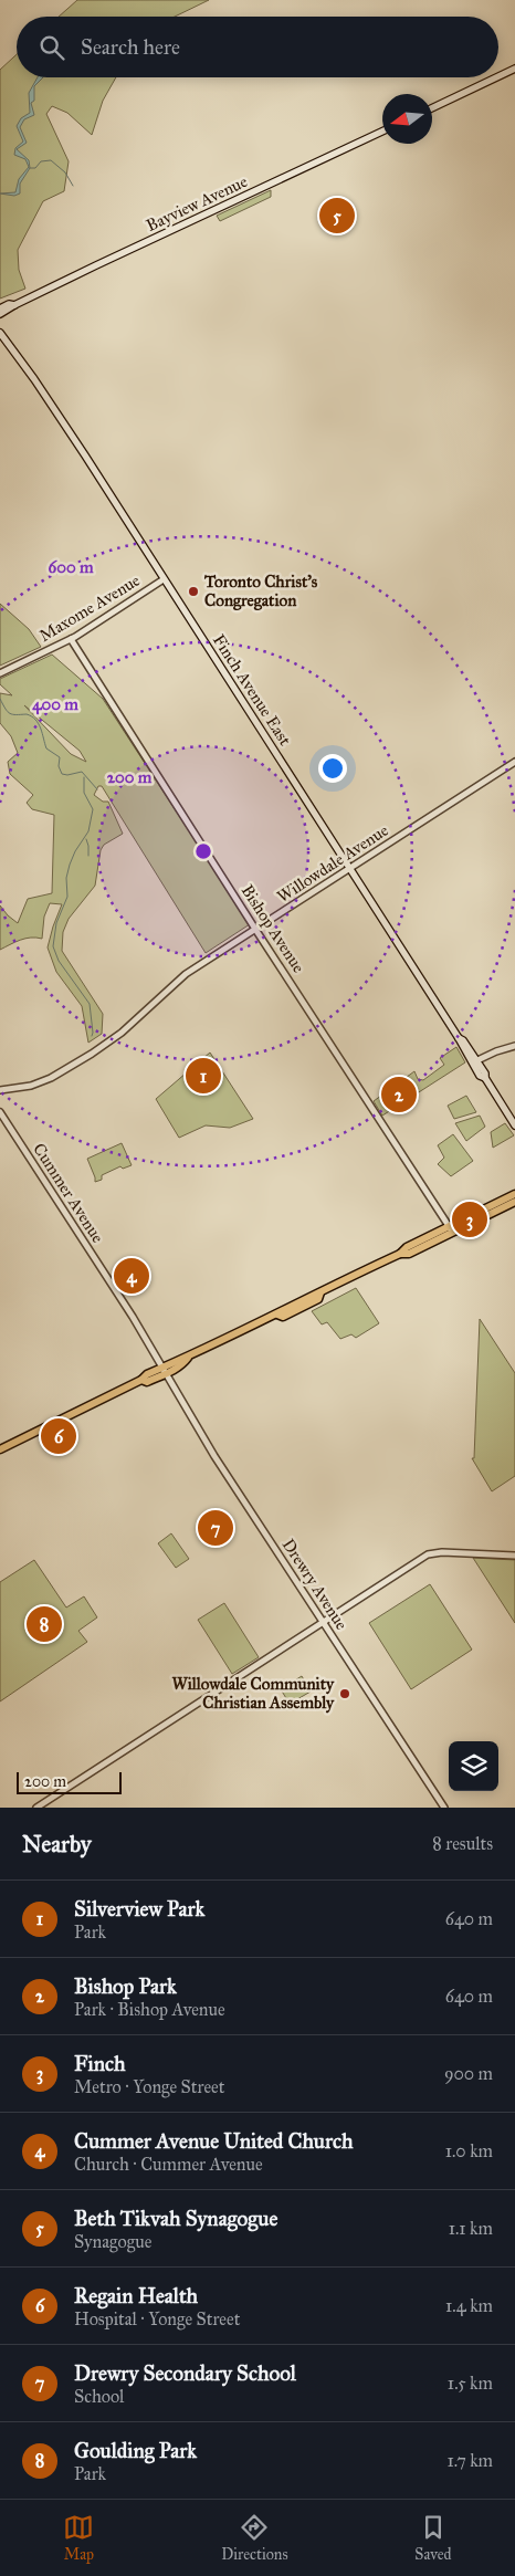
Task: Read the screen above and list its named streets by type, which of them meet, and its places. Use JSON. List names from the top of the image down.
{
  "streets": {
    "main road": ["Bayview Avenue", "Finch Avenue East"],
    "street": [
      "Maxome Avenue",
      "Willowdale Avenue",
      "Bishop Avenue",
      "Cummer Avenue",
      "Drewry Avenue"
    ]
  },
  "crossings": [
    ["Maxome Avenue", "Finch Avenue East"],
    ["Maxome Avenue", "Bishop Avenue"],
    ["Finch Avenue East", "Willowdale Avenue"],
    ["Willowdale Avenue", "Bishop Avenue"],
    ["Cummer Avenue", "Drewry Avenue"]
  ],
  "places": ["Toronto Christ's Congregation", "Willowdale Community Christian Assembly"],
  "scale_bar": "200 m",
  "north": "left",
  "page": {
    "search": "Search here",
    "pins": [
      "5",
      "1",
      "2",
      "3",
      "4",
      "6",
      "7",
      "8"
    ],
    "scale": "200 m",
    "heading": ["Nearby", "8 results"],
    "list": [
      {
        "mark": "1",
        "name": "Silverview Park",
        "note": "Park",
        "value": "640 m"
      },
      {
        "mark": "2",
        "name": "Bishop Park",
        "note": "Park · Bishop Avenue",
        "value": "640 m"
      },
      {
        "mark": "3",
        "name": "Finch",
        "note": "Metro · Yonge Street",
        "value": "900 m"
      },
      {
        "mark": "4",
        "name": "Cummer Avenue United Church",
        "note": "Church · Cummer Avenue",
        "value": "1.0 km"
      },
      {
        "mark": "5",
        "name": "Beth Tikvah Synagogue",
        "note": "Synagogue",
        "value": "1.1 km"
      },
      {
        "mark": "6",
        "name": "Regain Health",
        "note": "Hospital · Yonge Street",
        "value": "1.4 km"
      },
      {
        "mark": "7",
        "name": "Drewry Secondary School",
        "note": "School",
        "value": "1.5 km"
      },
      {
        "mark": "8",
        "name": "Goulding Park",
        "note": "Park",
        "value": "1.7 km"
      }
    ],
    "nav": ["Map", "Directions", "Saved"]
  },
  "rings": ["600 m", "400 m", "200 m"]
}
